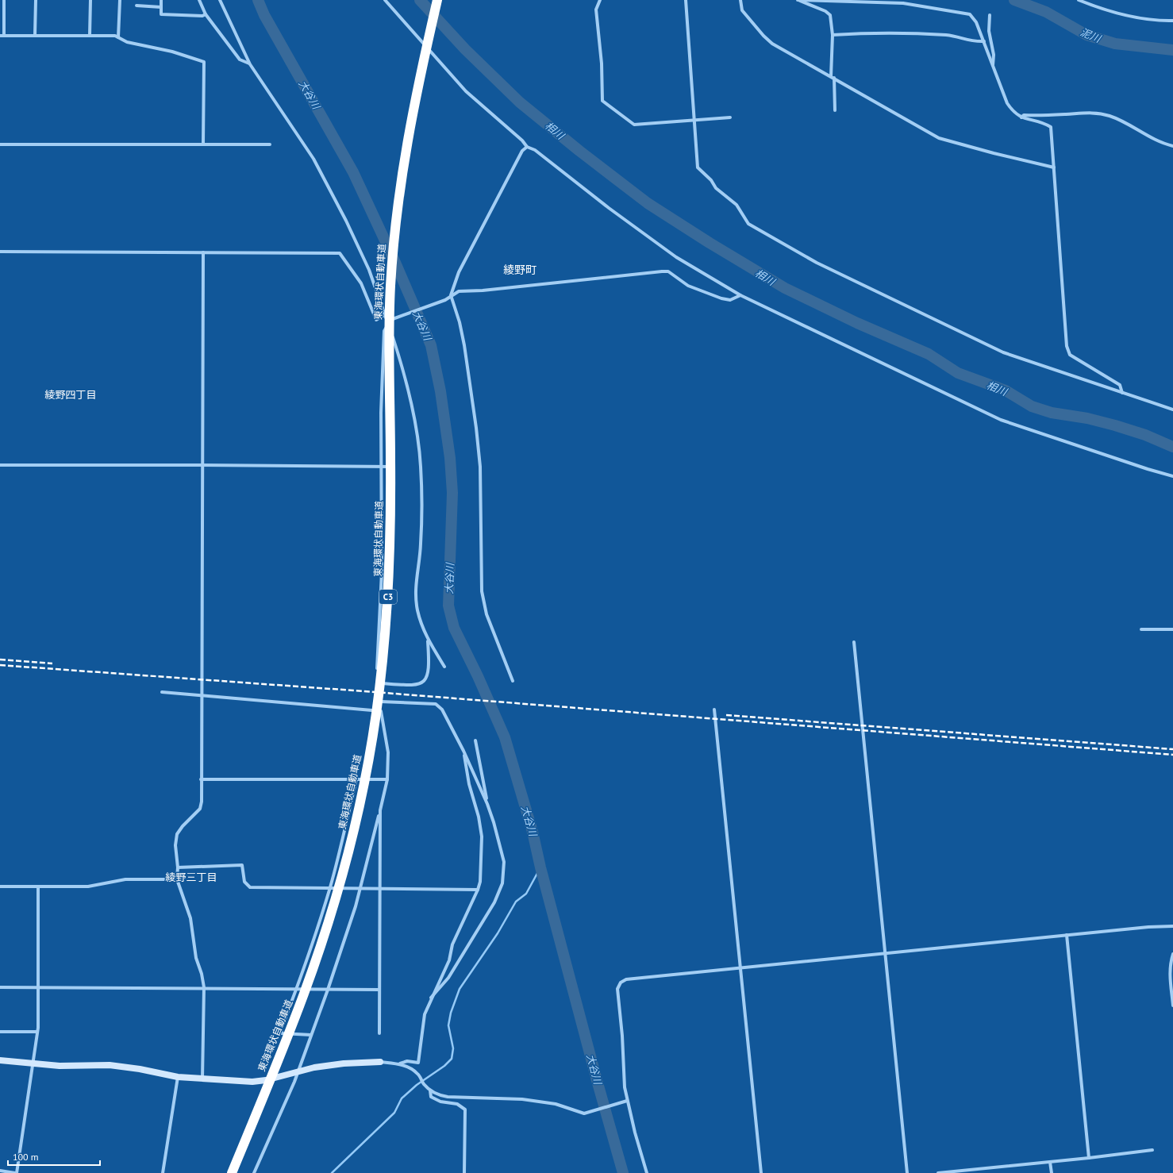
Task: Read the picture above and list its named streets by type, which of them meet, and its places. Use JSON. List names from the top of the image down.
{
  "streets": {
    "highway": ["東海環状自動車道", "C3"]
  },
  "districts": ["綾野町", "綾野四丁目", "綾野三丁目"],
  "water": ["泥川", "大谷川", "相川"],
  "scale_bar": "100 m"
}
